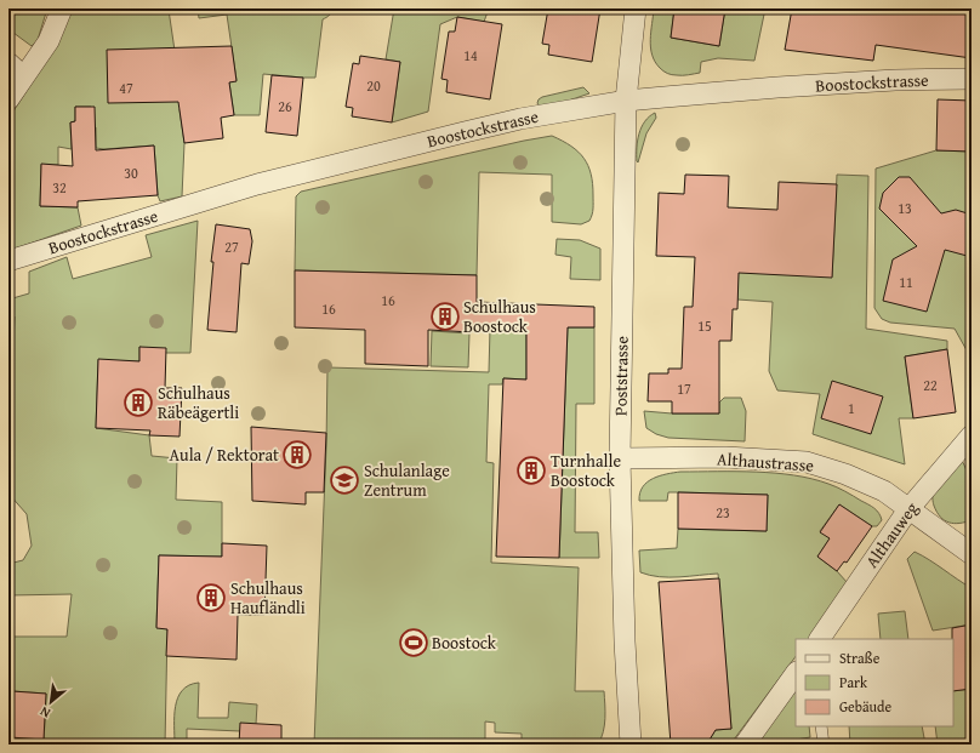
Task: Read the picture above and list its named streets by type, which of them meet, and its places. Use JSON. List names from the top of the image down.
{
  "streets": {
    "street": [
      "Boostockstrasse",
      "Poststrasse",
      "Althaustrasse",
      "Althauweg"
    ]
  },
  "crossings": [
    ["Boostockstrasse", "Poststrasse"],
    ["Poststrasse", "Althaustrasse"],
    ["Althaustrasse", "Althauweg"]
  ],
  "places": {
    "building": [
      "Schulhaus Boostock",
      "Schulhaus Räbeägertli",
      "Aula / Rektorat",
      "Turnhalle Boostock",
      "Schulhaus Haufländli"
    ],
    "school or university": ["Schulanlage Zentrum"],
    "sports": ["Boostock"]
  },
  "house_numbers": [
    "14",
    "20",
    "47",
    "26",
    "30",
    "32",
    "13",
    "27",
    "11",
    "16",
    "16",
    "15",
    "22",
    "17",
    "1",
    "23"
  ],
  "legend": ["Straße", "Park", "Gebäude"],
  "north": "bottom left"
}
